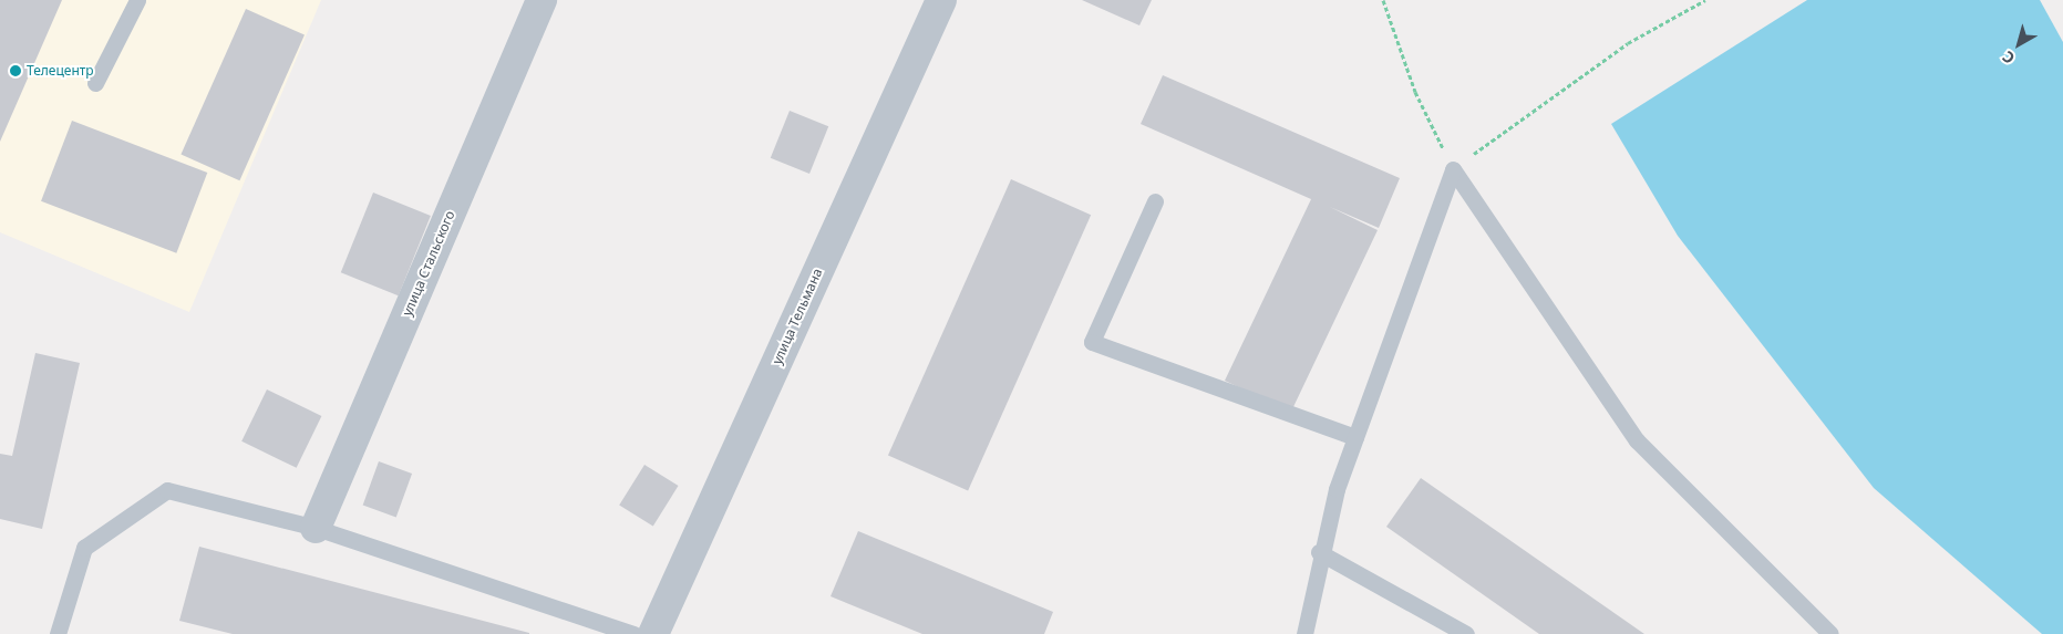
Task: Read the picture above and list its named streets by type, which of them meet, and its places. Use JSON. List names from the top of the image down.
{
  "streets": {
    "street": ["улица Стальского", "улица Тельмана"]
  },
  "places": ["Телецентр"],
  "north": "bottom left"
}
